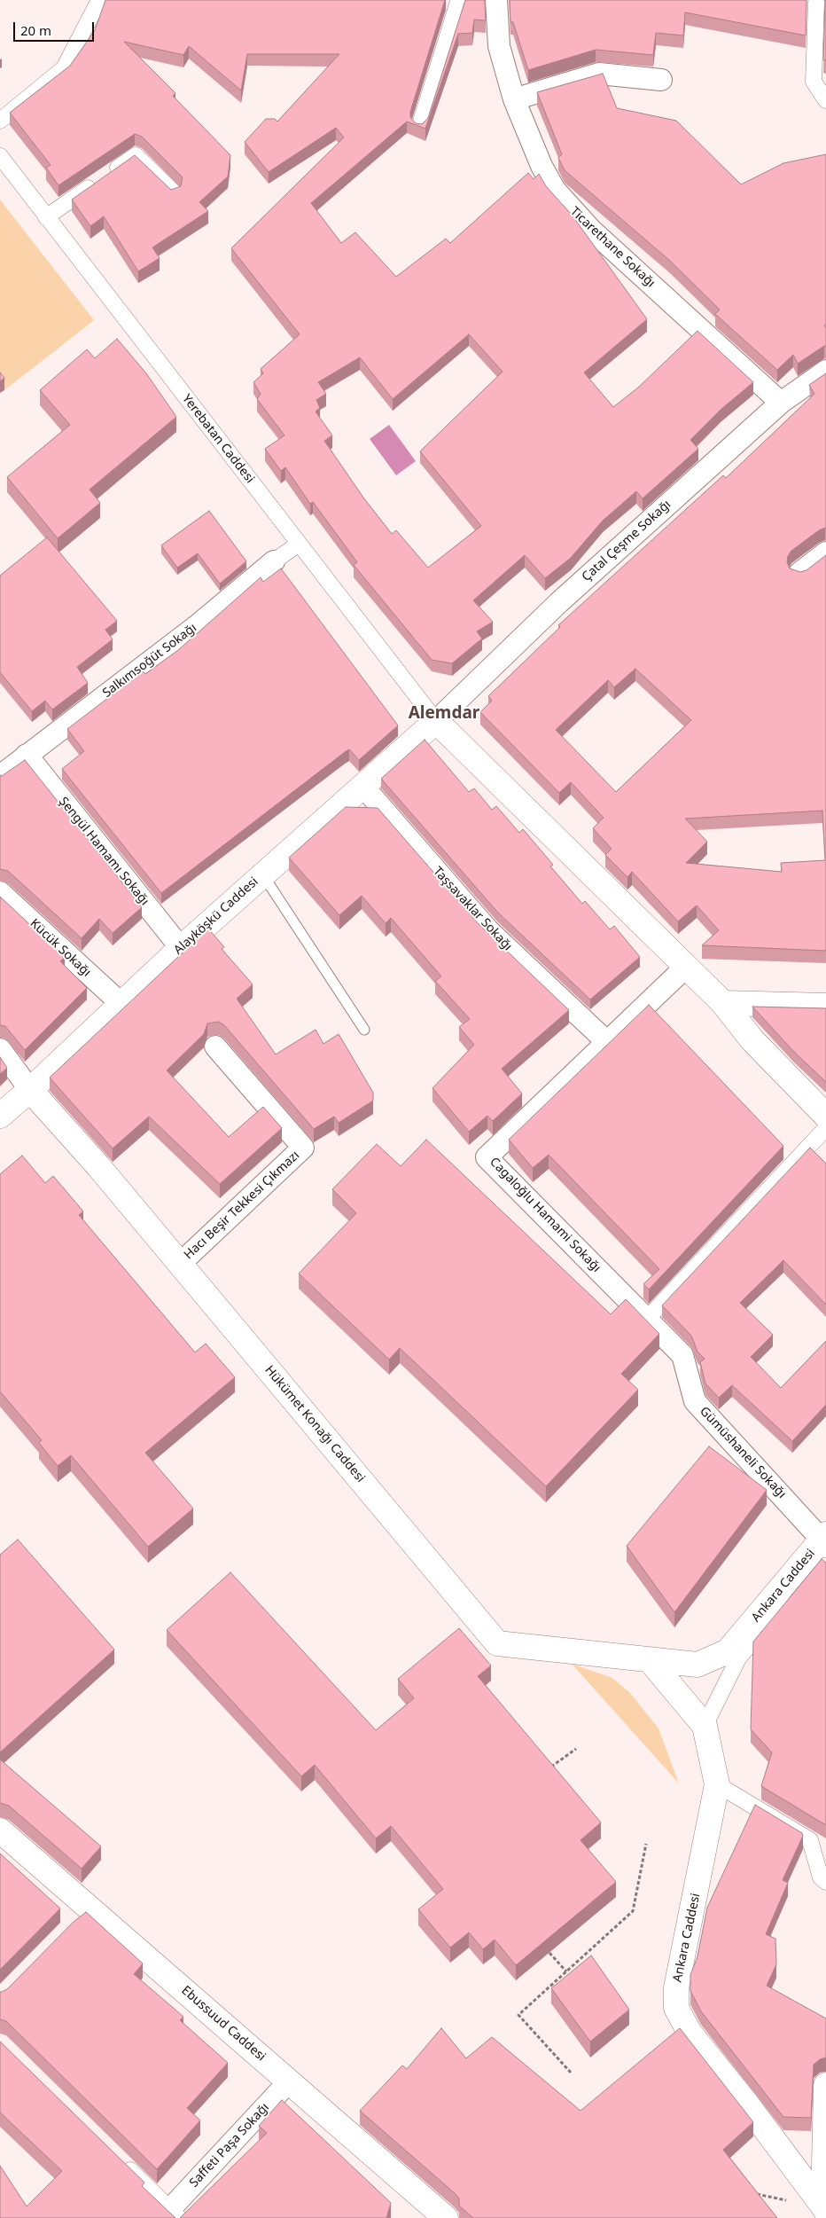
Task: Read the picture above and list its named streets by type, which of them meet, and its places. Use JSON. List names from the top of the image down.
{
  "streets": {
    "street": [
      "Ticarethane Sokağı",
      "Yerebatan Caddesi",
      "Çatal Çeşme Sokağı",
      "Salkımsoğüt Sokağı",
      "Şengül Hamamı Sokağı",
      "Taşsavaklar Sokağı",
      "Alayköşkü Caddesi",
      "Kücük Sokağı",
      "Hacı Beşir Tekkesi Çıkmazı",
      "Cagaloğlu Hamami Sokağı",
      "Hükümet Konağı Caddesi",
      "Gümüshaneli Sokağı",
      "Ankara Caddesi",
      "Ebussuud Caddesi",
      "Saffeti Paşa Sokağı"
    ]
  },
  "crossings": [
    ["Ticarethane Sokağı", "Çatal Çeşme Sokağı"],
    ["Yerebatan Caddesi", "Çatal Çeşme Sokağı"],
    ["Yerebatan Caddesi", "Salkımsoğüt Sokağı"],
    ["Yerebatan Caddesi", "Alayköşkü Caddesi"],
    ["Çatal Çeşme Sokağı", "Alayköşkü Caddesi"],
    ["Salkımsoğüt Sokağı", "Şengül Hamamı Sokağı"],
    ["Şengül Hamamı Sokağı", "Alayköşkü Caddesi"],
    ["Taşsavaklar Sokağı", "Alayköşkü Caddesi"],
    ["Taşsavaklar Sokağı", "Cagaloğlu Hamami Sokağı"],
    ["Alayköşkü Caddesi", "Kücük Sokağı"],
    ["Alayköşkü Caddesi", "Hükümet Konağı Caddesi"],
    ["Hacı Beşir Tekkesi Çıkmazı", "Hükümet Konağı Caddesi"],
    ["Cagaloğlu Hamami Sokağı", "Gümüshaneli Sokağı"],
    ["Hükümet Konağı Caddesi", "Ankara Caddesi"],
    ["Gümüshaneli Sokağı", "Ankara Caddesi"],
    ["Ebussuud Caddesi", "Saffeti Paşa Sokağı"]
  ],
  "districts": ["Alemdar"],
  "scale_bar": "20 m"
}
